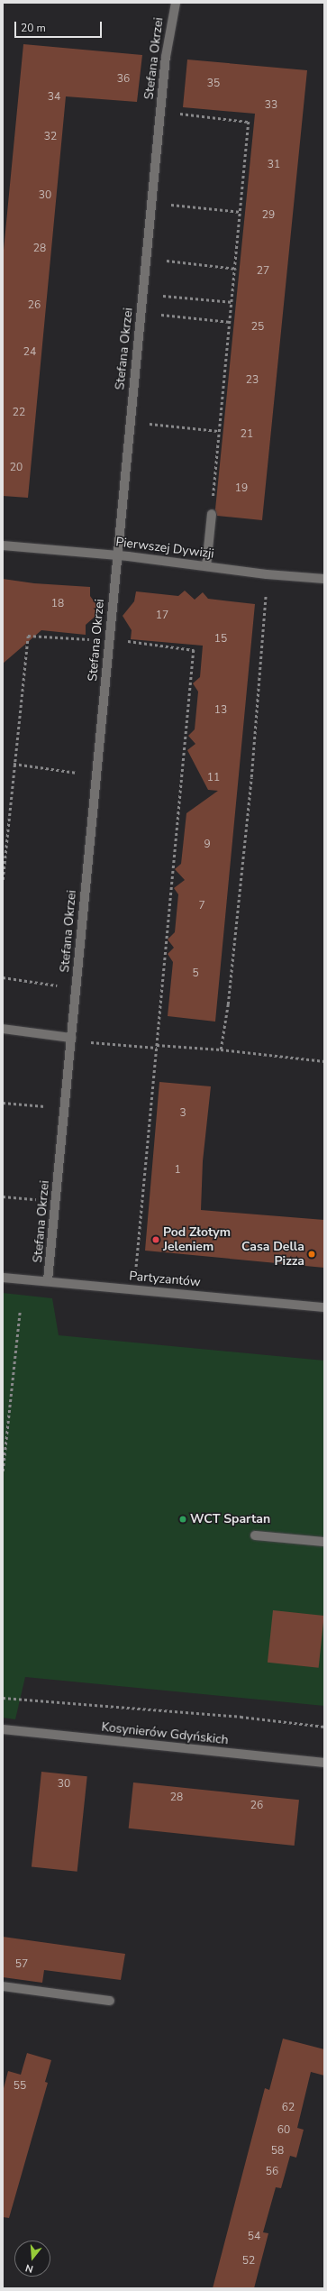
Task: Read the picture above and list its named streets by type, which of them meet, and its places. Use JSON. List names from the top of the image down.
{
  "streets": {
    "street": [
      "Stefana Okrzei",
      "Pierwszej Dywizji",
      "Partyzantów",
      "Kosynierów Gdyńskich"
    ]
  },
  "crossings": [
    ["Stefana Okrzei", "Pierwszej Dywizji"],
    ["Stefana Okrzei", "Partyzantów"]
  ],
  "places": ["Pod Złotym Jeleniem", "Casa Della Pizza", "WCT Spartan"],
  "house_numbers": [
    "36",
    "35",
    "34",
    "33",
    "32",
    "31",
    "30",
    "29",
    "28",
    "27",
    "26",
    "25",
    "24",
    "23",
    "22",
    "21",
    "20",
    "19",
    "18",
    "17",
    "15",
    "13",
    "11",
    "9",
    "7",
    "5",
    "3",
    "1",
    "30",
    "28",
    "26",
    "57",
    "55",
    "62",
    "60",
    "58",
    "56",
    "54",
    "52"
  ],
  "scale_bar": "20 m",
  "north": "bottom"
}
